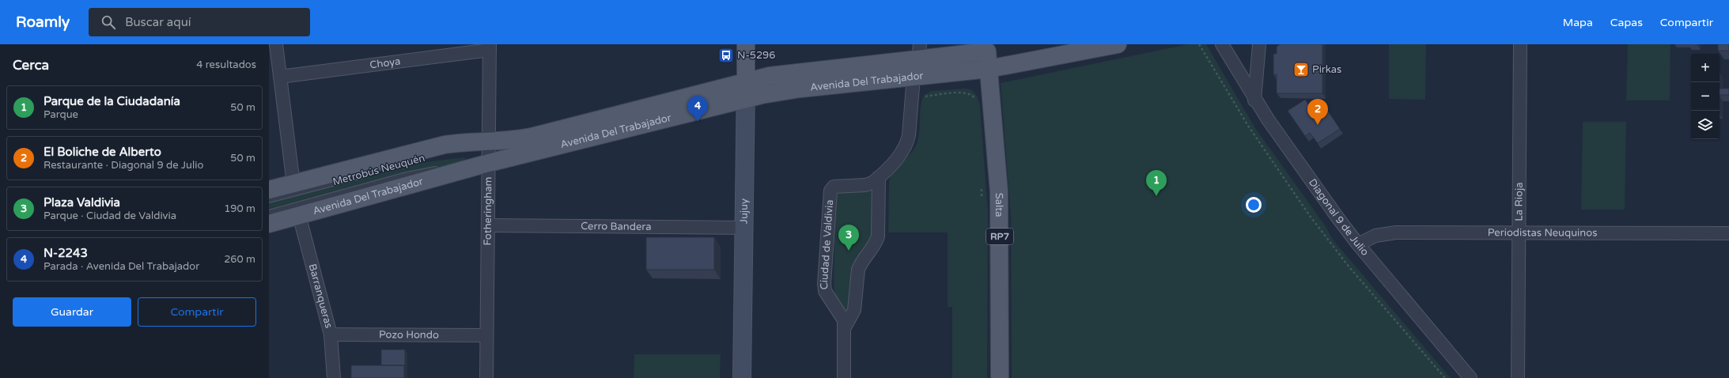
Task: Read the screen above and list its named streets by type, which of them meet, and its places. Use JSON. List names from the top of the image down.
{
  "streets": {
    "main road": [
      "Avenida Del Trabajador",
      "Salta",
      "Jujuy",
      "RP7"
    ],
    "street": [
      "Choya",
      "La Rioja",
      "Fotheringham",
      "Diagonal 9 de Julio",
      "Cerro Bandera",
      "Periodistas Neuquinos",
      "Ciudad de Valdivia",
      "Barranqueras",
      "Pozo Hondo"
    ],
    "lane": ["Metrobús Neuquén"]
  },
  "crossings": [
    ["Choya", "Fotheringham"],
    ["Avenida Del Trabajador", "Metrobús Neuquén"],
    ["Avenida Del Trabajador", "Salta"],
    ["Avenida Del Trabajador", "Fotheringham"],
    ["Avenida Del Trabajador", "Jujuy"],
    ["Avenida Del Trabajador", "Ciudad de Valdivia"],
    ["Avenida Del Trabajador", "Barranqueras"],
    ["Metrobús Neuquén", "Fotheringham"],
    ["La Rioja", "Periodistas Neuquinos"],
    ["Fotheringham", "Cerro Bandera"],
    ["Fotheringham", "Pozo Hondo"],
    ["Jujuy", "Cerro Bandera"],
    ["Diagonal 9 de Julio", "Periodistas Neuquinos"],
    ["Barranqueras", "Pozo Hondo"]
  ],
  "places": {
    "bus stop": ["N-5296"],
    "bar": ["Pirkas"]
  },
  "page": {
    "header": "Roamly",
    "search": "Buscar aquí",
    "nav": ["Mapa", "Capas", "Compartir"],
    "heading": ["Cerca", "4 resultados"],
    "map_buttons": ["+", "−"],
    "list": [
      {
        "mark": "1",
        "name": "Parque de la Ciudadanía",
        "note": "Parque",
        "value": "50 m"
      },
      {
        "mark": "2",
        "name": "El Boliche de Alberto",
        "note": "Restaurante · Diagonal 9 de Julio",
        "value": "50 m"
      },
      {
        "mark": "3",
        "name": "Plaza Valdivia",
        "note": "Parque · Ciudad de Valdivia",
        "value": "190 m"
      },
      {
        "mark": "4",
        "name": "N-2243",
        "note": "Parada · Avenida Del Trabajador",
        "value": "260 m"
      }
    ],
    "pins": [
      "4",
      "2",
      "1",
      "3"
    ],
    "buttons": ["Guardar", "Compartir"]
  }
}
